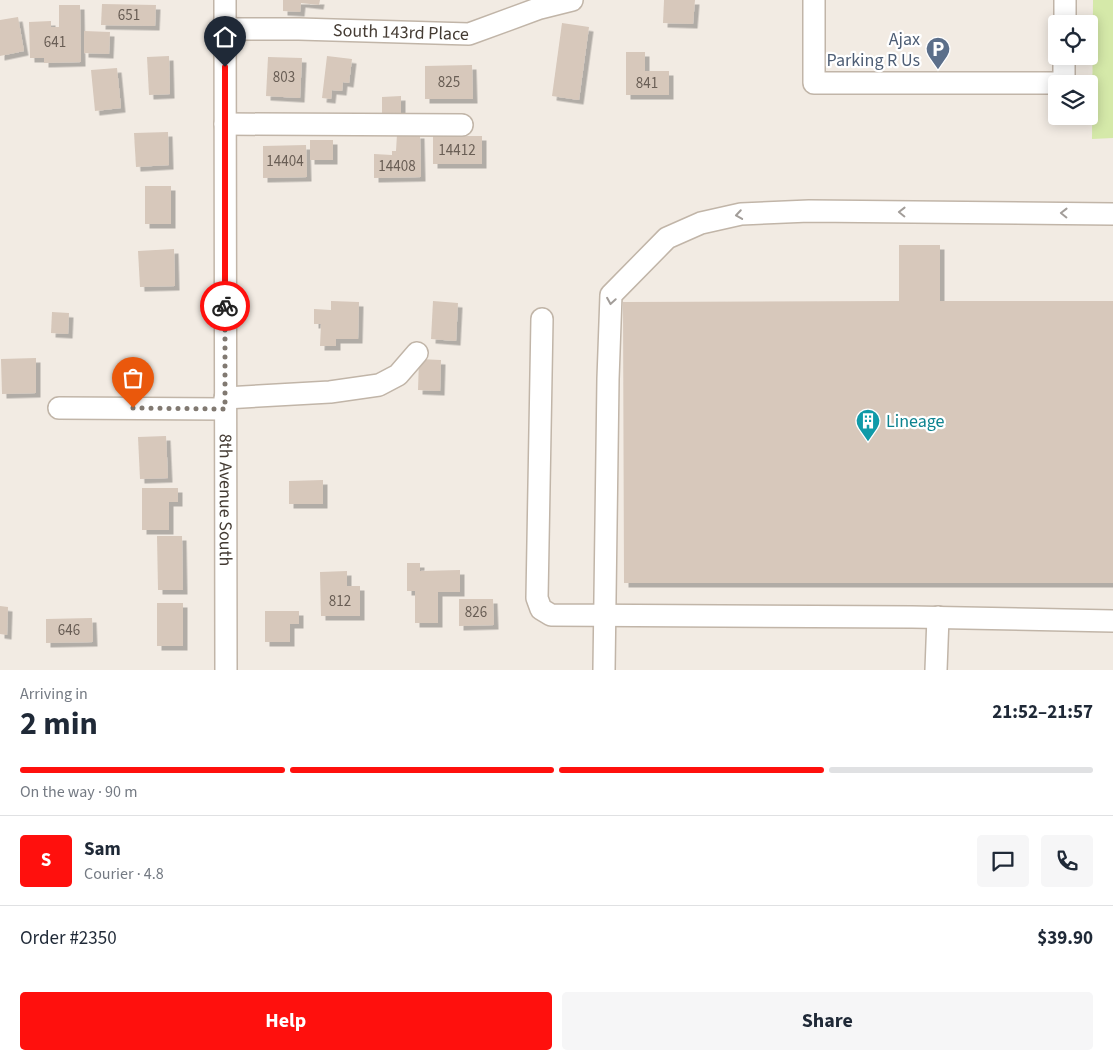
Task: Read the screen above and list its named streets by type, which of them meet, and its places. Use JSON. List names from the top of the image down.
{
  "streets": {
    "street": ["South 143rd Place", "8th Avenue South"]
  },
  "crossings": [
    ["South 143rd Place", "8th Avenue South"]
  ],
  "places": {
    "parking": ["Ajax Parking R Us"],
    "building": ["Lineage"]
  },
  "house_numbers": [
    "651",
    "641",
    "803",
    "825",
    "841",
    "14412",
    "14404",
    "14408",
    "812",
    "826",
    "646"
  ],
  "page": {
    "heading": ["2 min", "Arriving in", "21:52–21:57"],
    "panel": [
      "Sam",
      "Courier · 4.8",
      "Order #2350",
      "$39.90"
    ],
    "bar": "On the way · 90 m",
    "round": "S",
    "buttons": ["Help", "Share"]
  }
}
